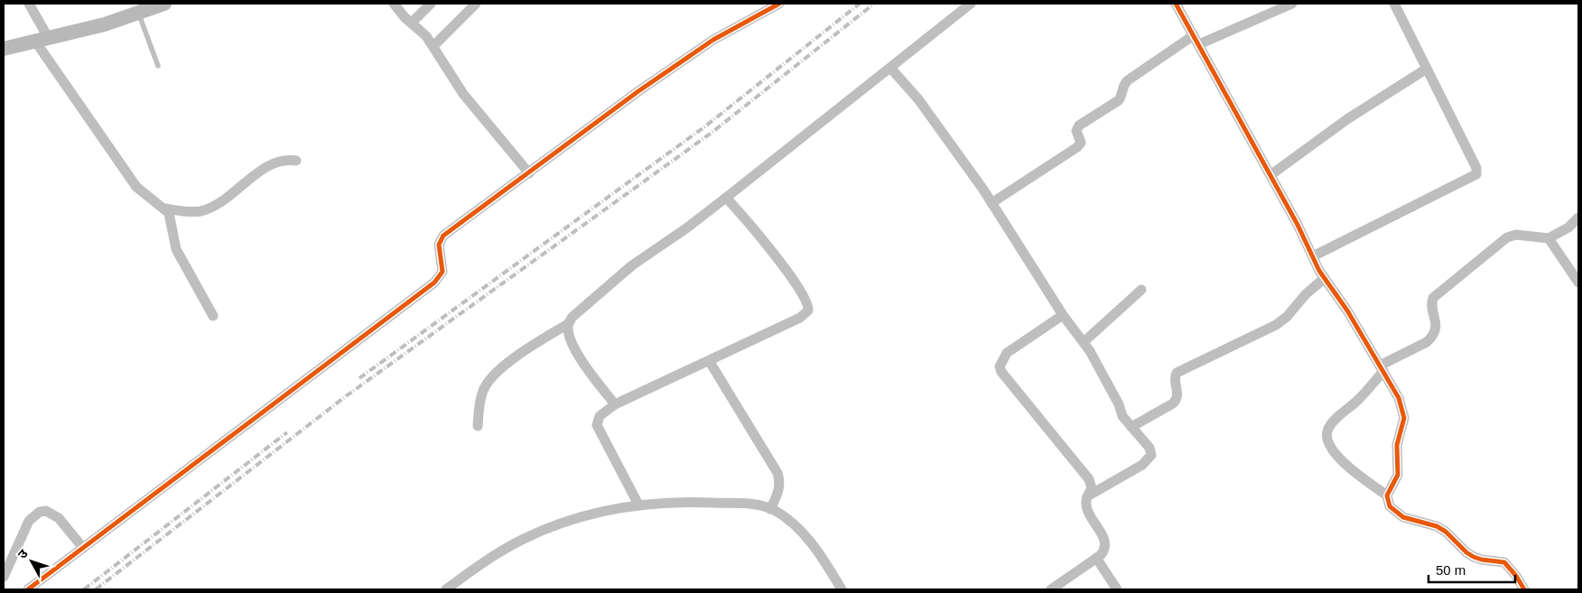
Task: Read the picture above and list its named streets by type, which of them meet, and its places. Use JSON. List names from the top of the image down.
{
  "scale_bar": "50 m",
  "north": "top left"
}
